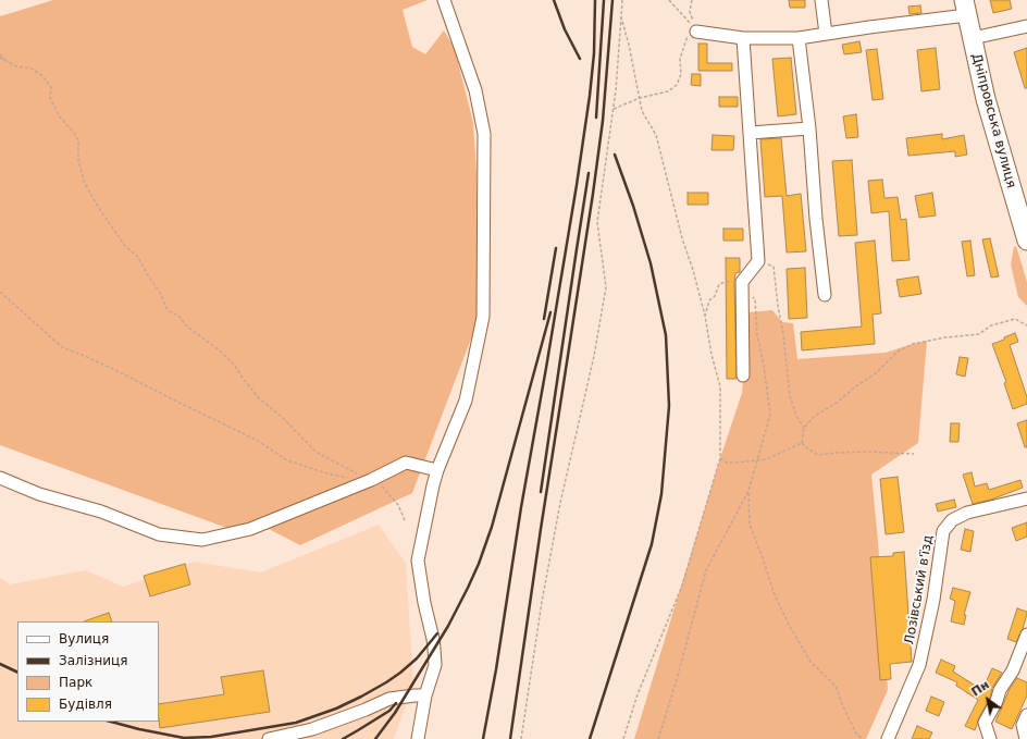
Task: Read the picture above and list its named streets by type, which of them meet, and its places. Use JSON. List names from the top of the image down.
{
  "streets": {
    "highway": ["Дніпровська вулиця"],
    "street": ["Лозівський в'їзд"]
  },
  "legend": [
    "Вулиця",
    "Залізниця",
    "Парк",
    "Будівля"
  ],
  "north": "top left"
}
